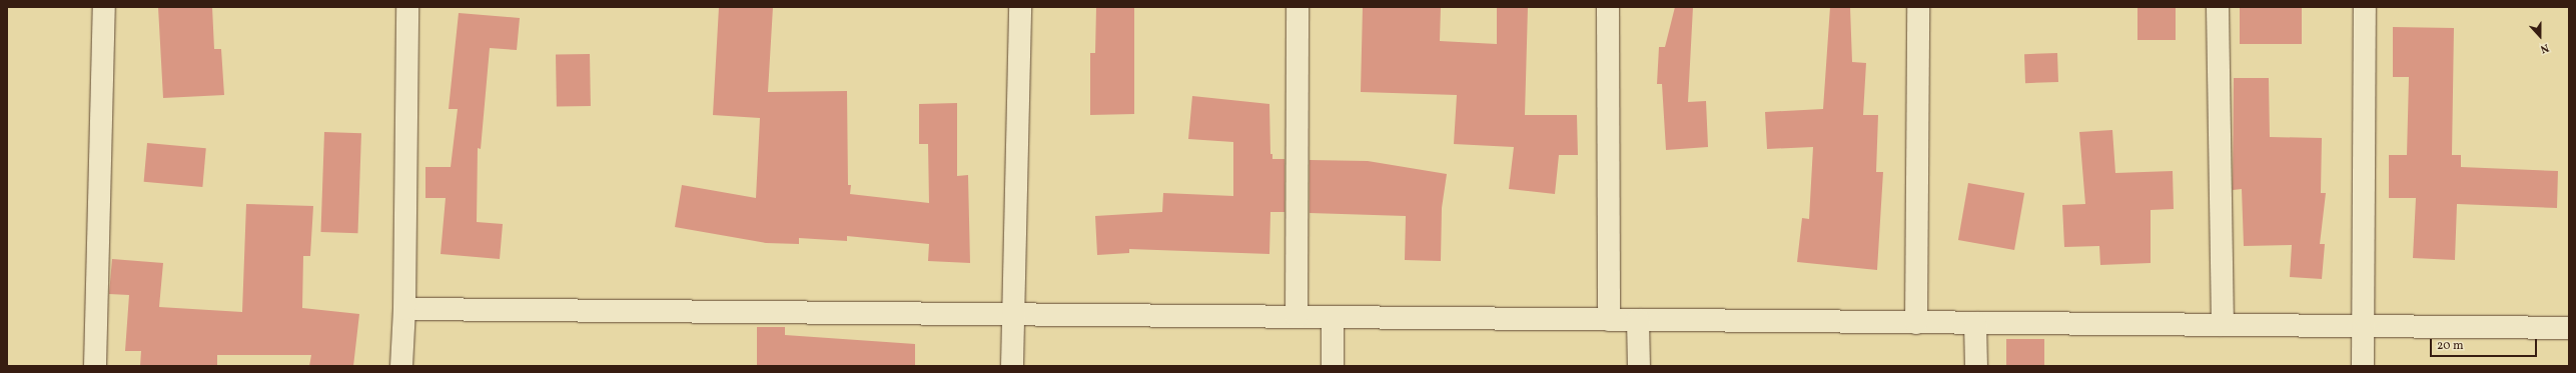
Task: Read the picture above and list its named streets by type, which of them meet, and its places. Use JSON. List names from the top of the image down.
{
  "scale_bar": "20 m",
  "north": "bottom"
}
